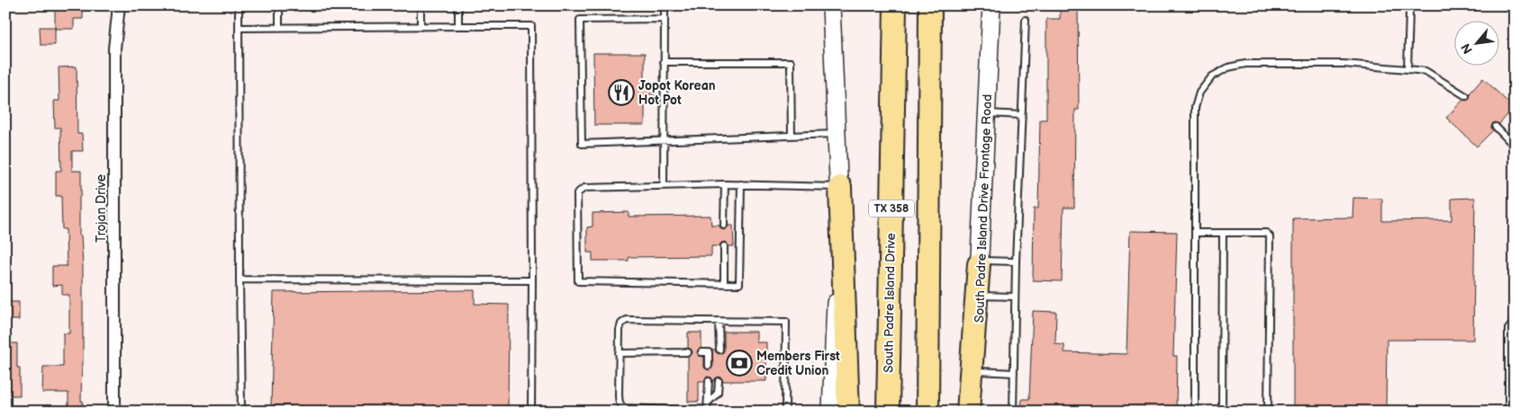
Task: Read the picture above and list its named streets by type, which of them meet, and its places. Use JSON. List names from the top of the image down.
{
  "streets": {
    "highway": ["TX 358", "South Padre Island Drive"],
    "main road": ["South Padre Island Drive Frontage Road"],
    "street": ["Trojan Drive"]
  },
  "places": {
    "restaurant": ["Jopot Korean Hot Pot"],
    "bank": ["Members First Credit Union"]
  },
  "north": "bottom left"
}
